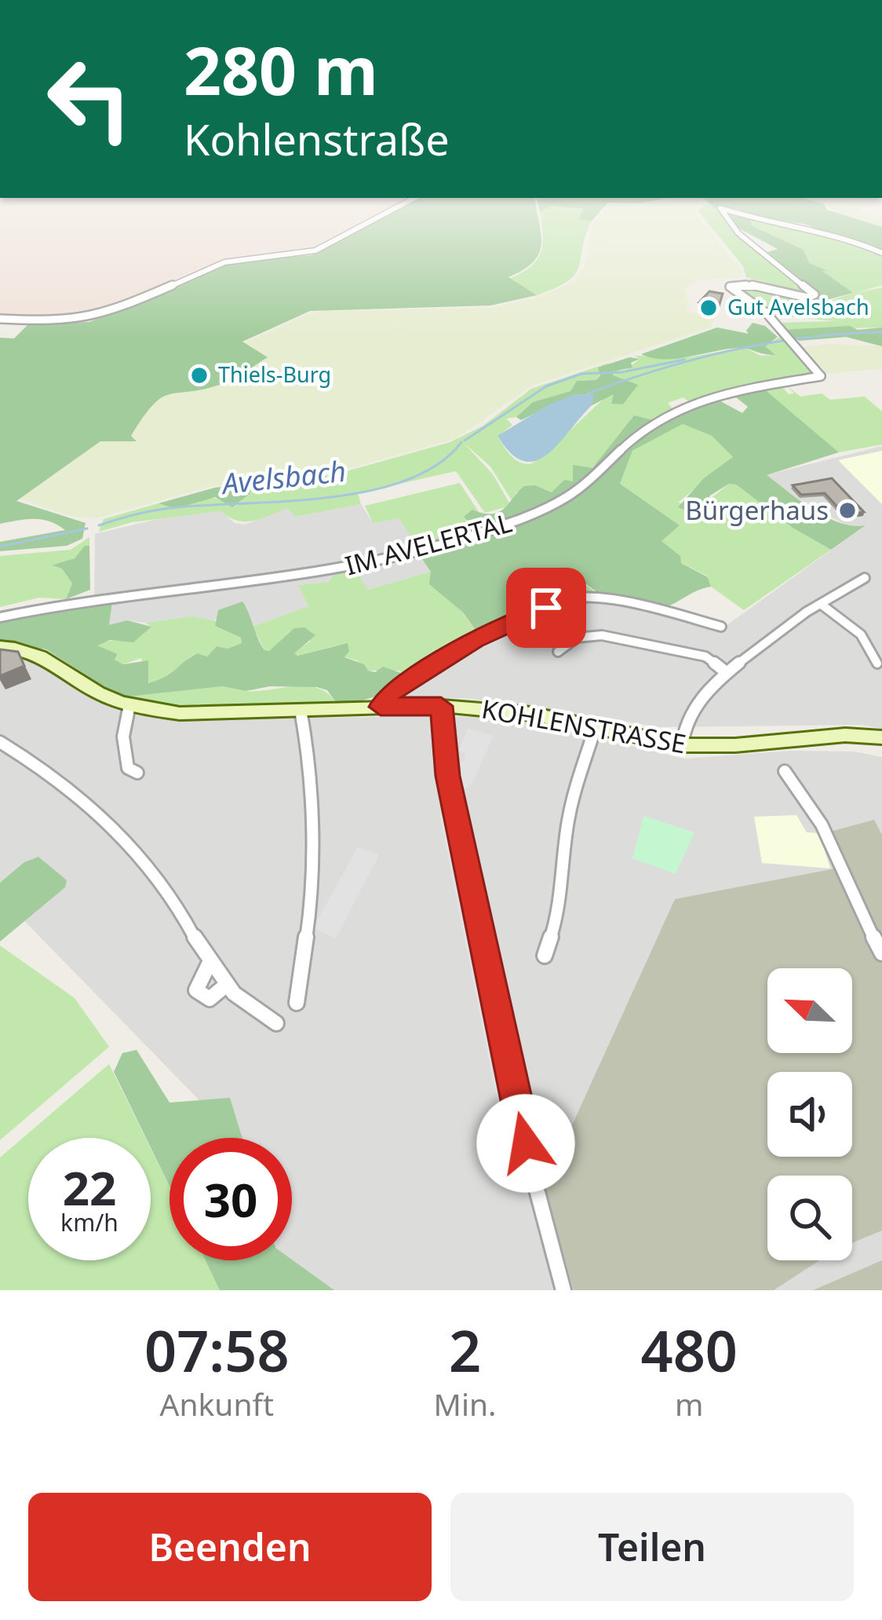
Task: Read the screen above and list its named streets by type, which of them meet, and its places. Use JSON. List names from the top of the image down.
{
  "streets": {
    "main road": ["KOHLENSTRASSE"],
    "street": ["IM AVELERTAL"]
  },
  "water": ["Avelsbach"],
  "places": ["Gut Avelsbach", "Thiels-Burg", "Bürgerhaus"],
  "north": "top left",
  "page": {
    "turn": ["280 m", "Kohlenstraße"],
    "speed": "22 km/h",
    "limit": "30",
    "eta": [
      "07:58",
      "Ankunft",
      "2",
      "Min.",
      "480",
      "m"
    ],
    "buttons": ["Beenden", "Teilen"]
  }
}
